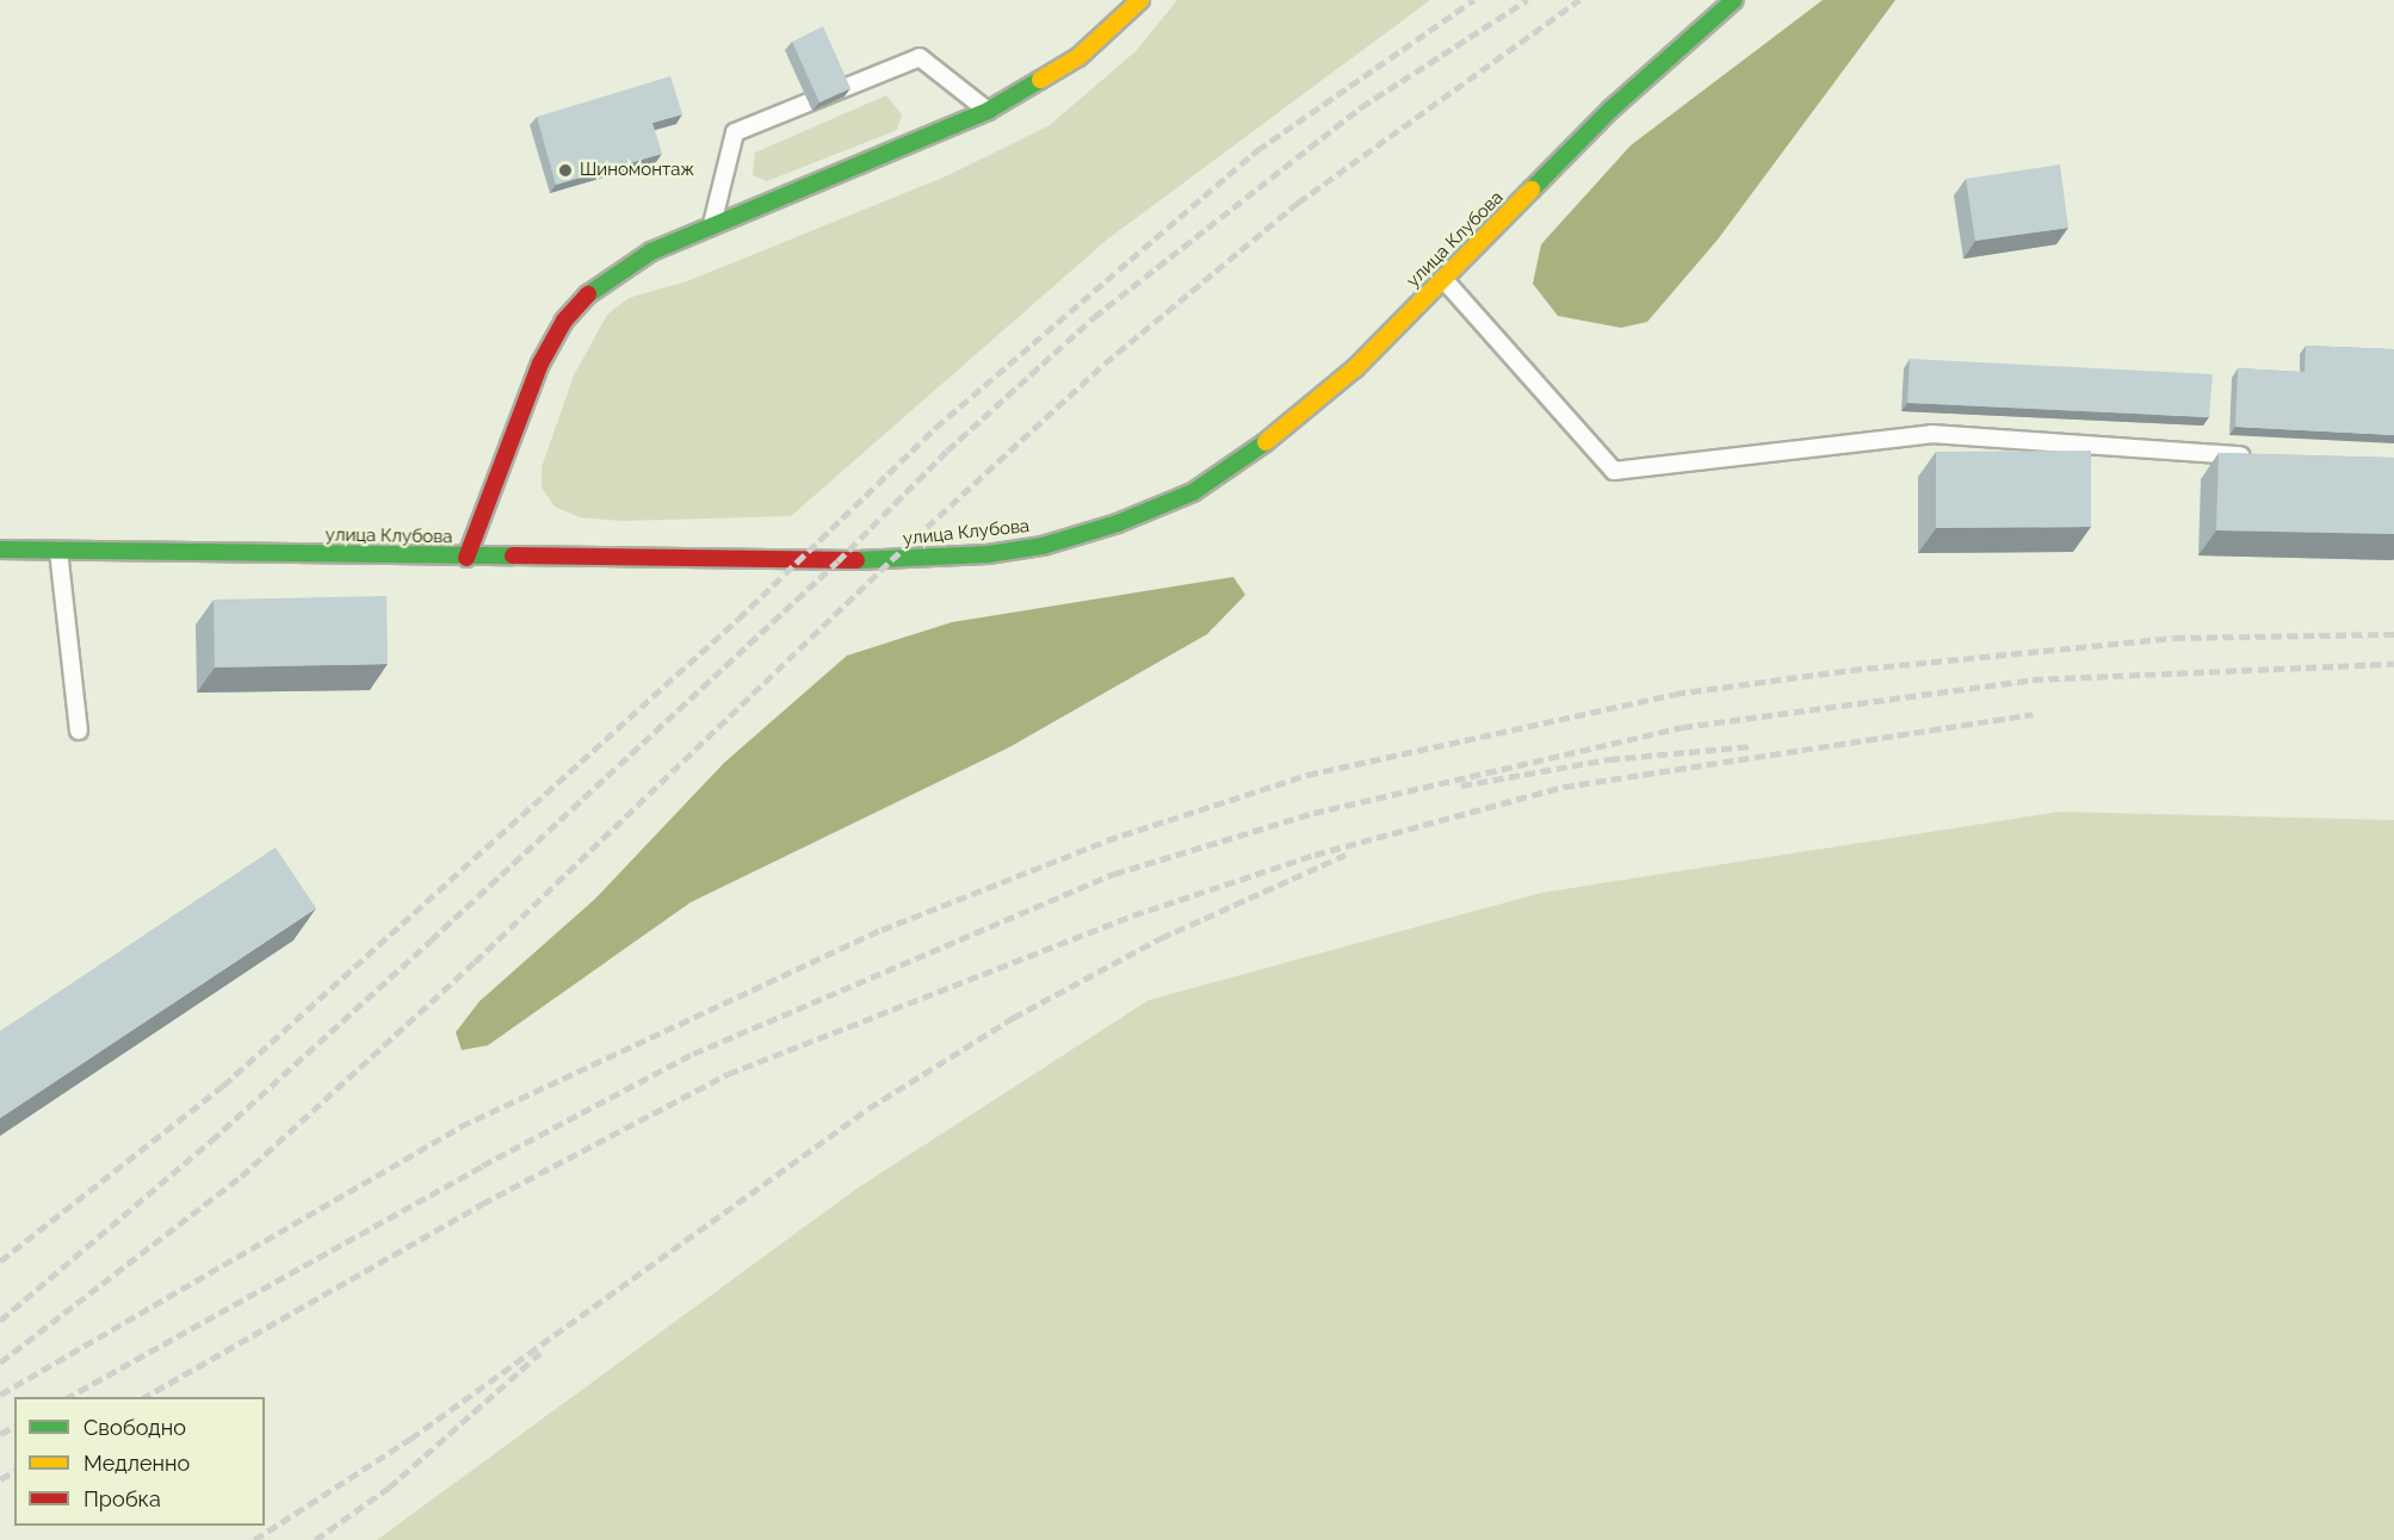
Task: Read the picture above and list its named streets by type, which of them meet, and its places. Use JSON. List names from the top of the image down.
{
  "streets": {
    "street": ["улица Клубова"]
  },
  "places": ["Шиномонтаж"],
  "legend": ["Свободно", "Медленно", "Пробка"]
}
